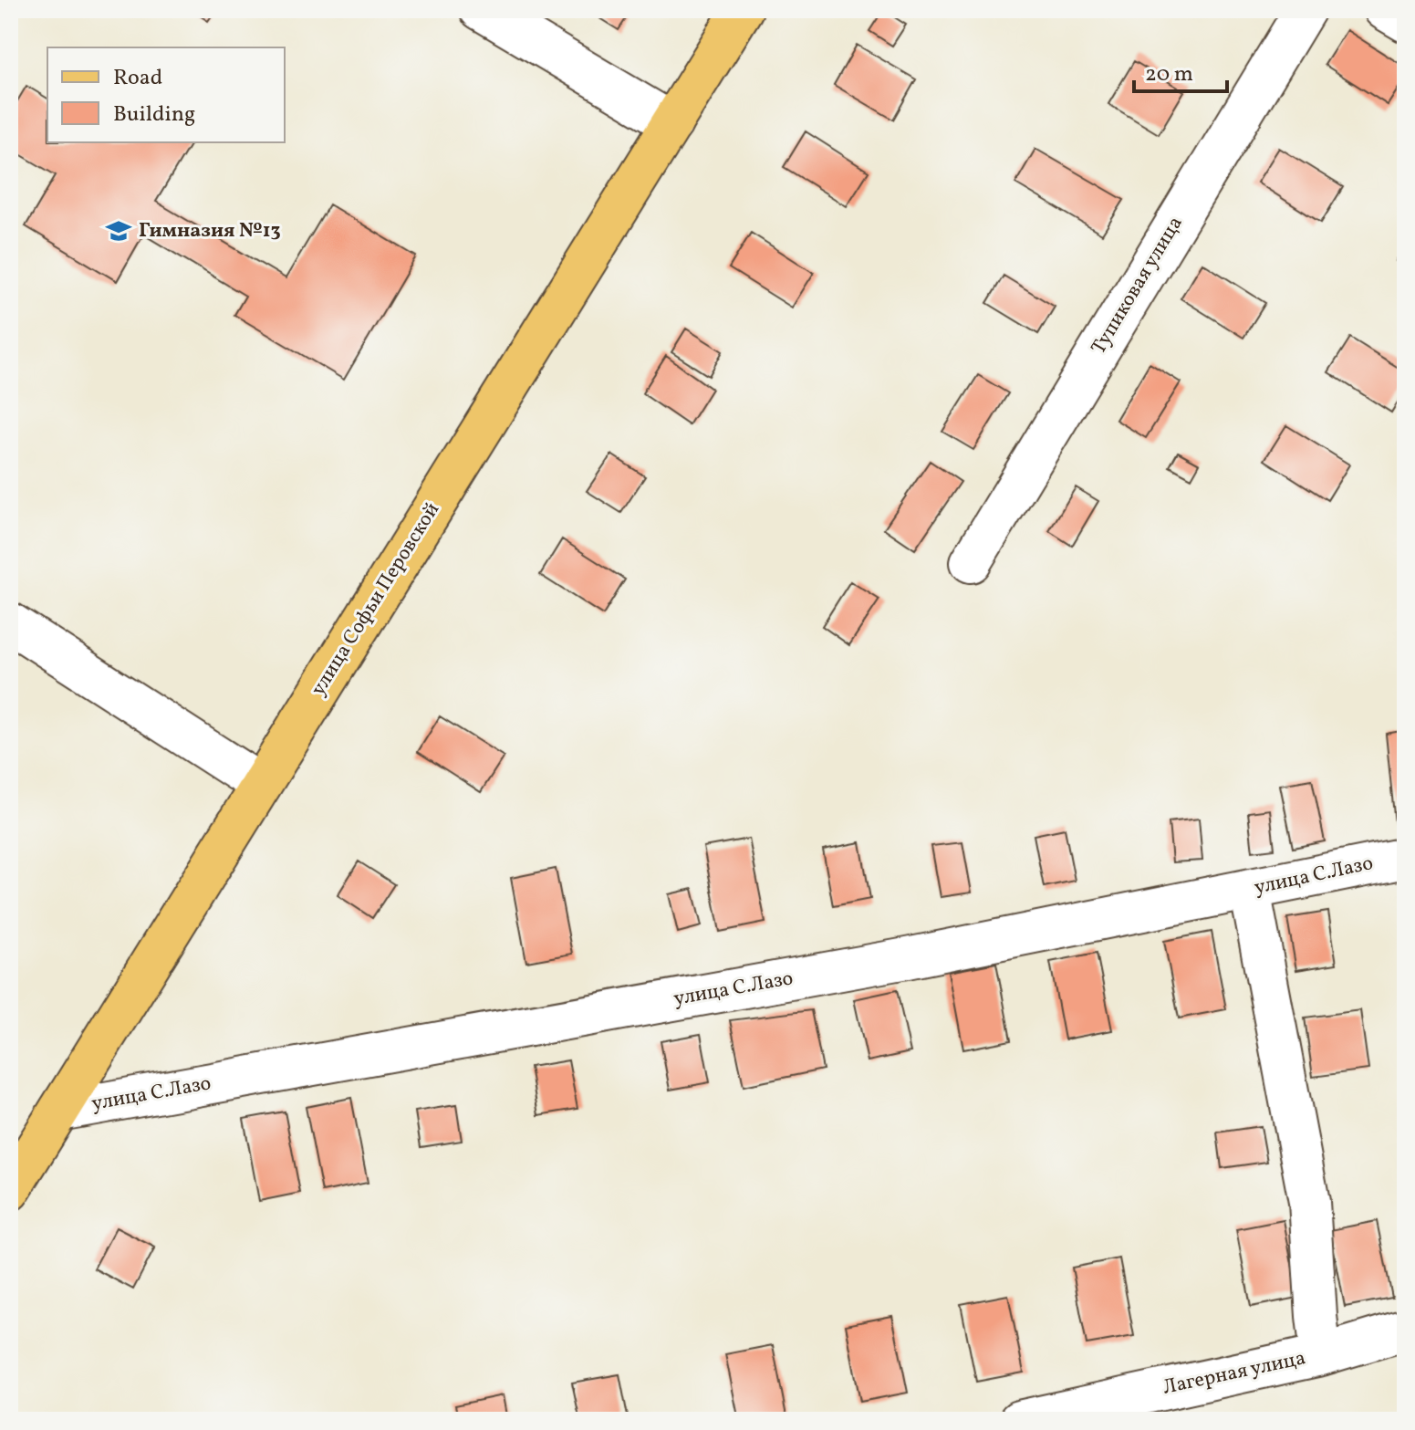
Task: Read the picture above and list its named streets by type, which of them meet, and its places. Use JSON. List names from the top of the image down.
{
  "streets": {
    "main road": ["улица Софьи Перовской"],
    "street": ["Тупиковая улица", "улица С.Лазо", "Лагерная улица"]
  },
  "crossings": [
    ["улица Софьи Перовской", "улица С.Лазо"]
  ],
  "places": {
    "school or university": ["Гимназия №13"]
  },
  "legend": ["Road", "Building"],
  "scale_bar": "20 m"
}
